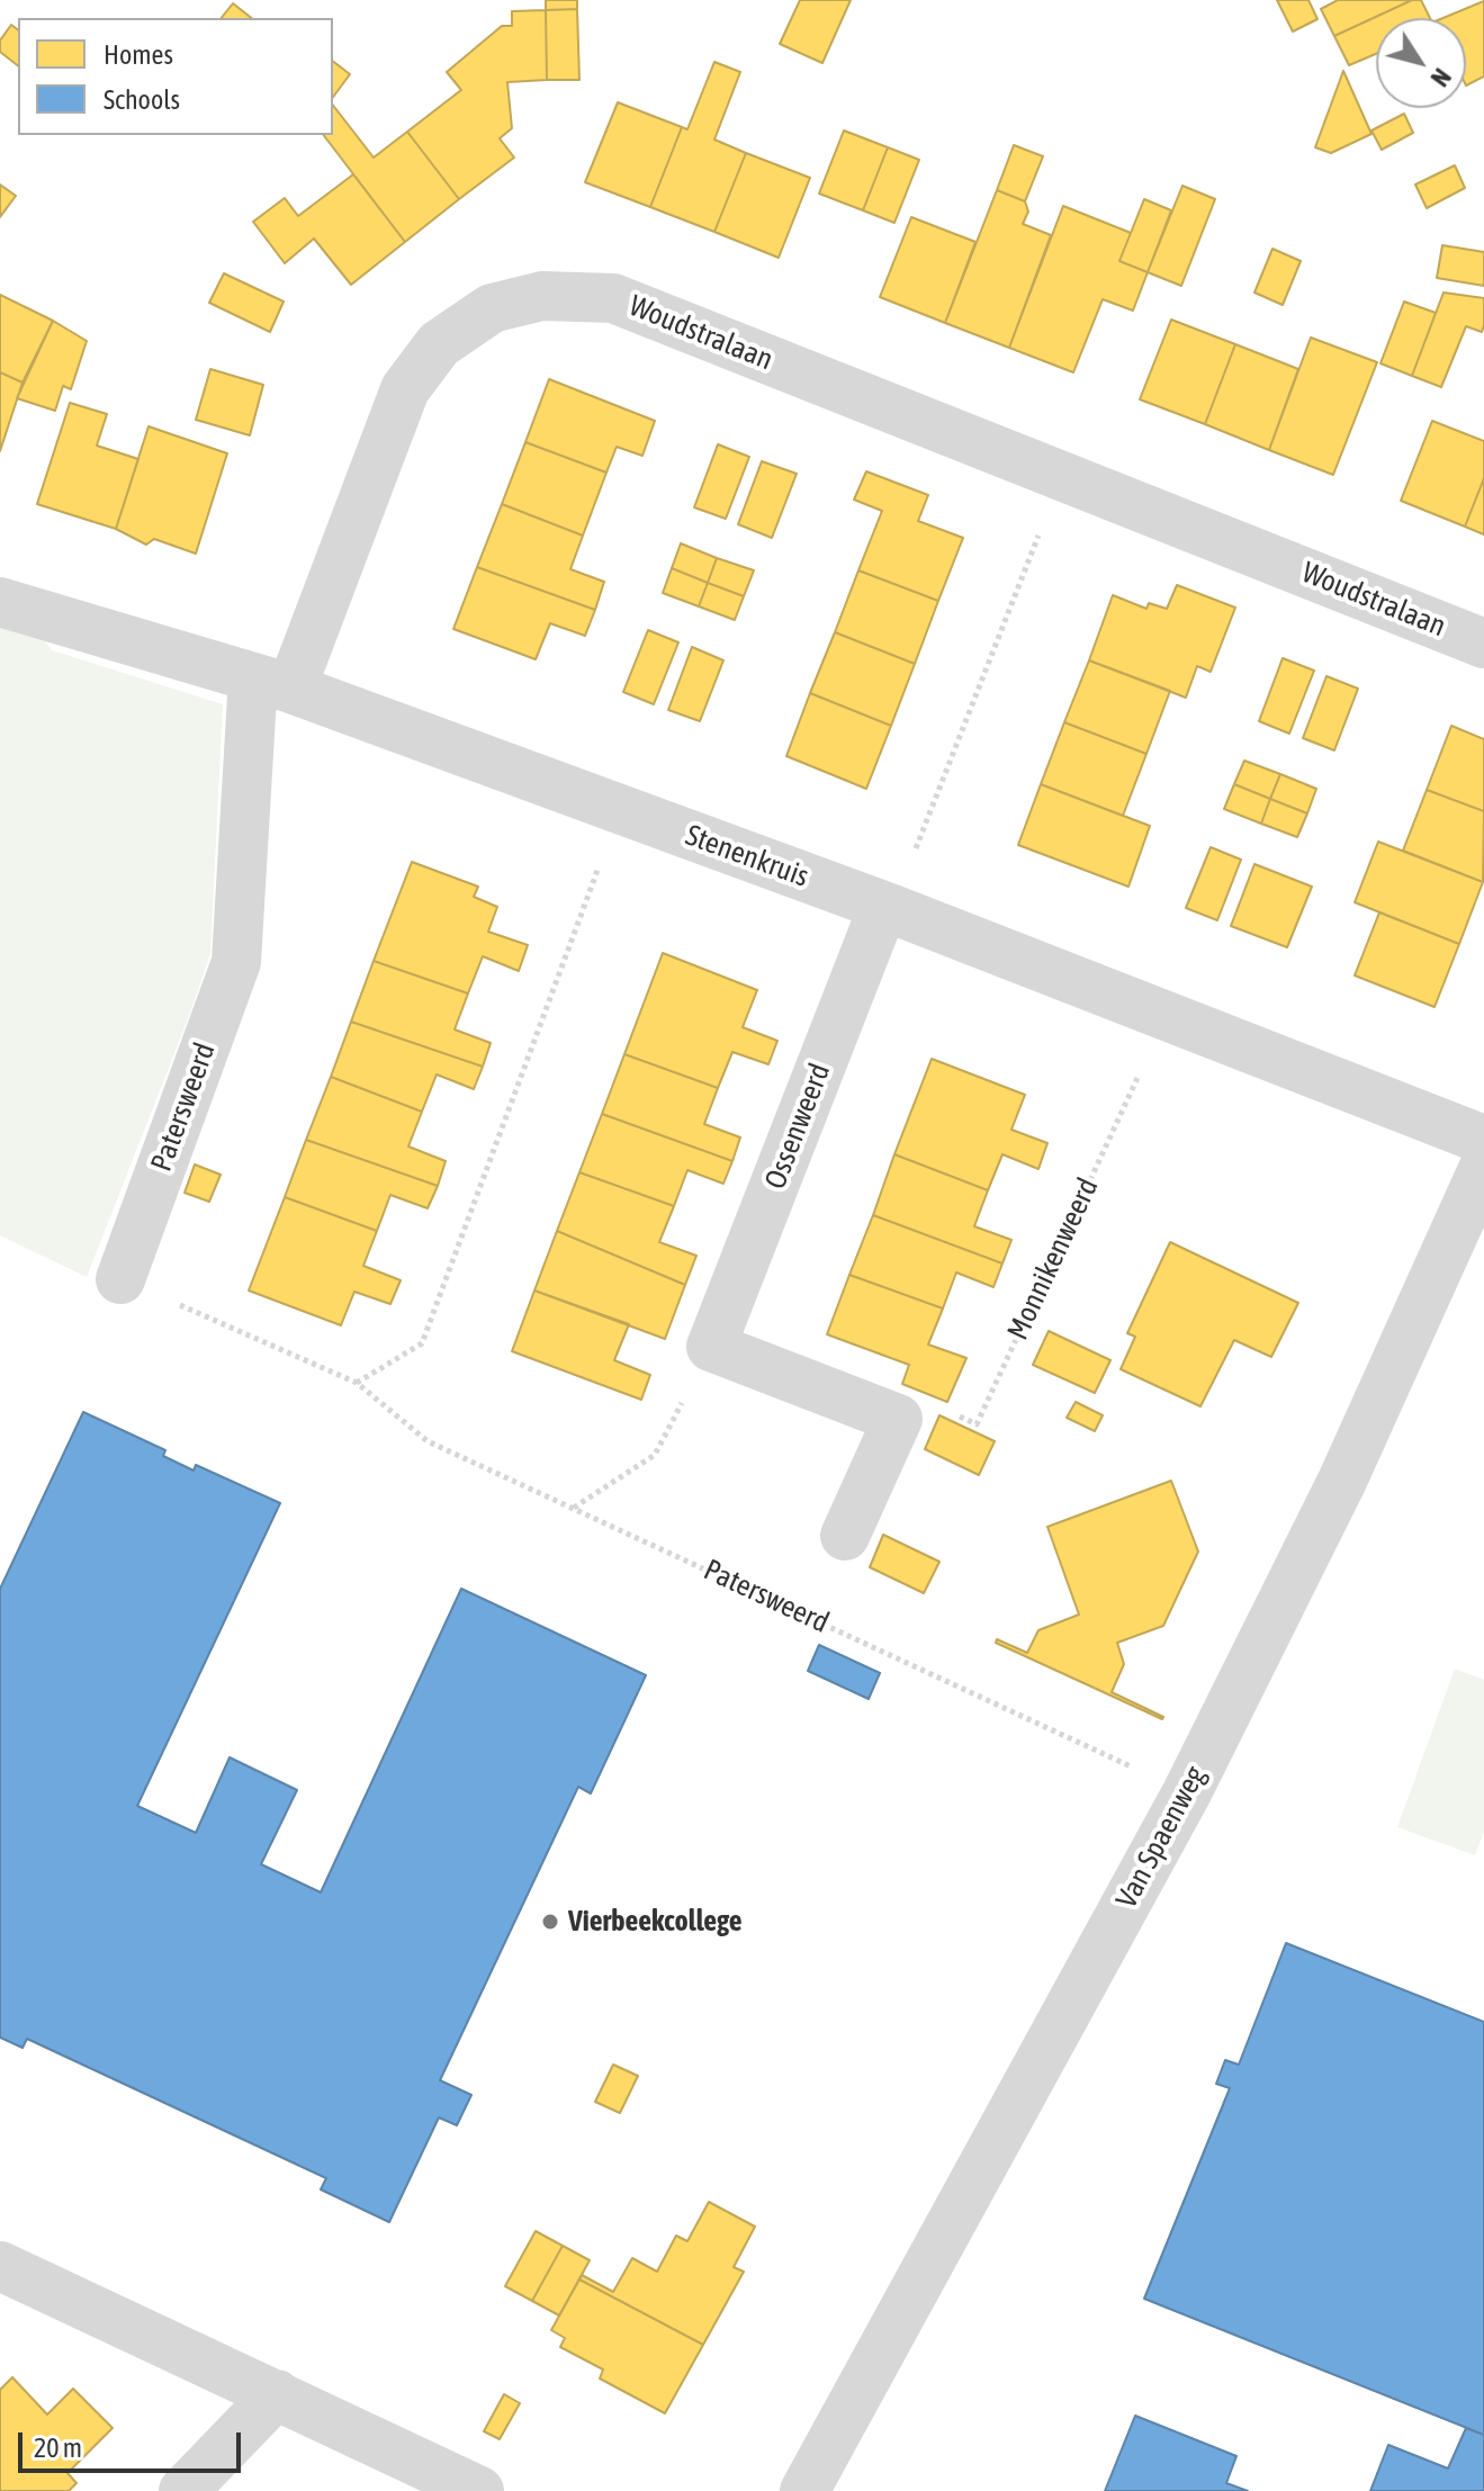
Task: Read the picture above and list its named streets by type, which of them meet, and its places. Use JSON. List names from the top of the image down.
{
  "streets": {
    "street": [
      "Woudstralaan",
      "Stenenkruis",
      "Patersweerd",
      "Ossenweerd",
      "Van Spaenweg"
    ],
    "path": ["Monnikenweerd"]
  },
  "crossings": [
    ["Woudstralaan", "Stenenkruis"],
    ["Woudstralaan", "Patersweerd"],
    ["Stenenkruis", "Patersweerd"],
    ["Stenenkruis", "Ossenweerd"],
    ["Stenenkruis", "Monnikenweerd"],
    ["Patersweerd", "Van Spaenweg"]
  ],
  "places": ["Vierbeekcollege"],
  "legend": ["Homes", "Schools"],
  "scale_bar": "20 m",
  "north": "bottom right"
}
